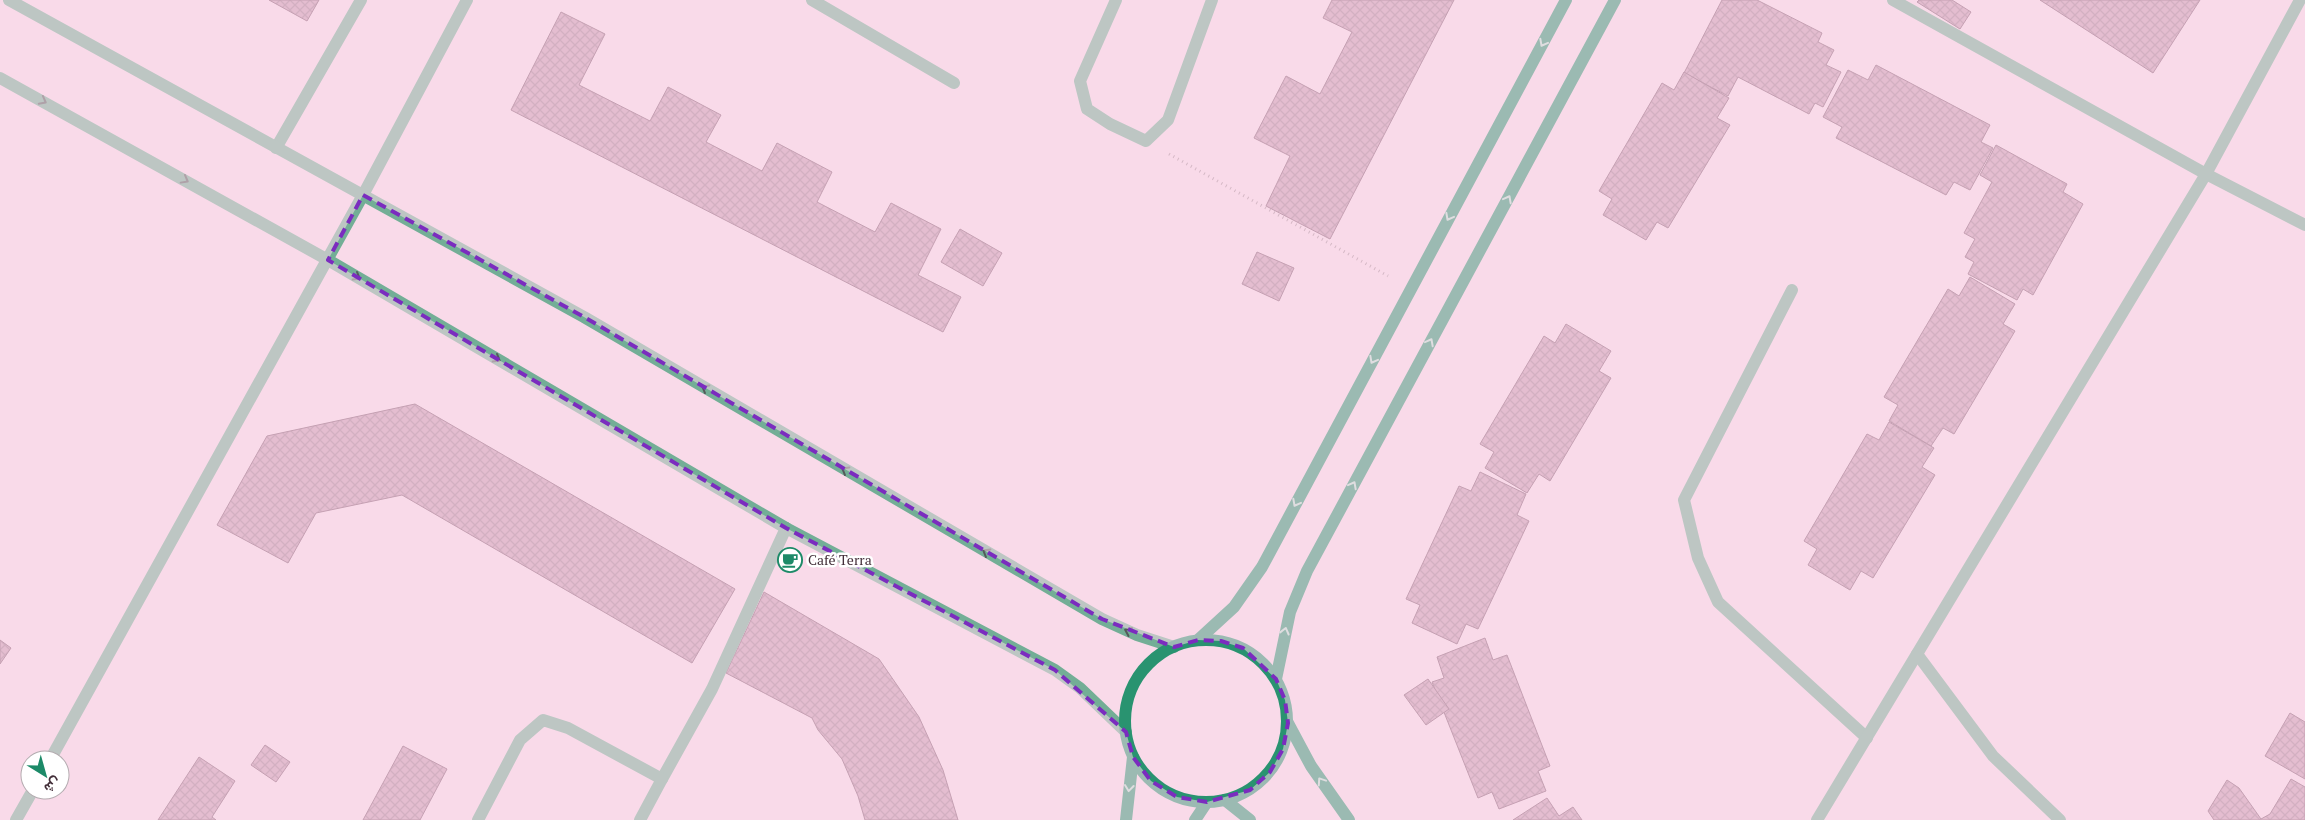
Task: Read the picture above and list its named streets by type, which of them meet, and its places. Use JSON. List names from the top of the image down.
{
  "places": {
    "cafe": ["Café Terra"]
  },
  "north": "bottom right"
}
